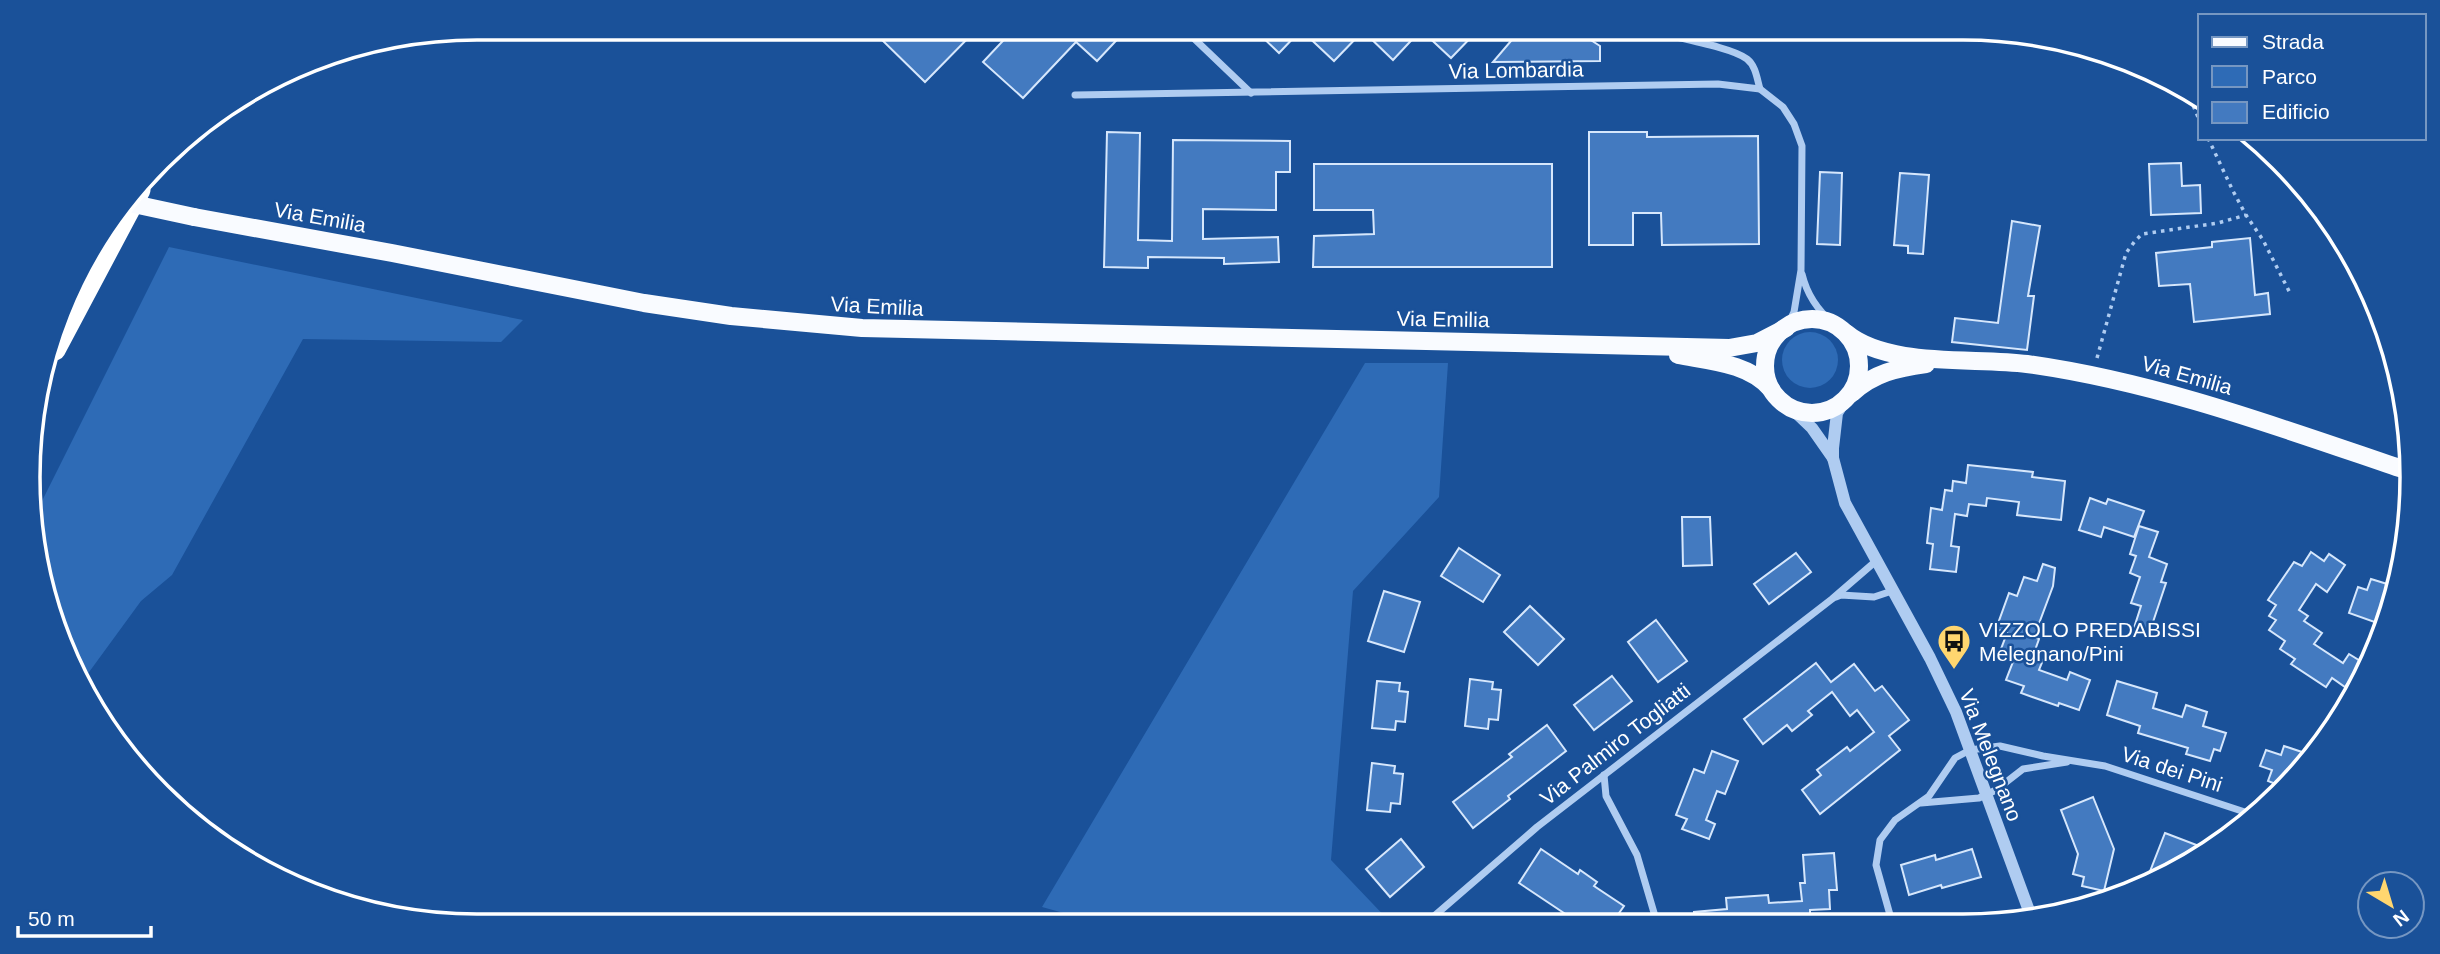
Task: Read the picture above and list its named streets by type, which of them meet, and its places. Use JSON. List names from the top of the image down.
{
  "streets": {
    "main road": ["Via Emilia"],
    "street": [
      "Via Lombardia",
      "Via Palmiro Togliatti",
      "Via Melegnano",
      "Via dei Pini"
    ]
  },
  "crossings": [
    ["Via Emilia", "Via Melegnano"],
    ["Via Palmiro Togliatti", "Via Melegnano"],
    ["Via Melegnano", "Via dei Pini"]
  ],
  "places": {
    "bus stop": ["VIZZOLO PREDABISSI Melegnano/Pini"]
  },
  "legend": ["Strada", "Parco", "Edificio"],
  "scale_bar": "50 m",
  "north": "bottom right"
}
